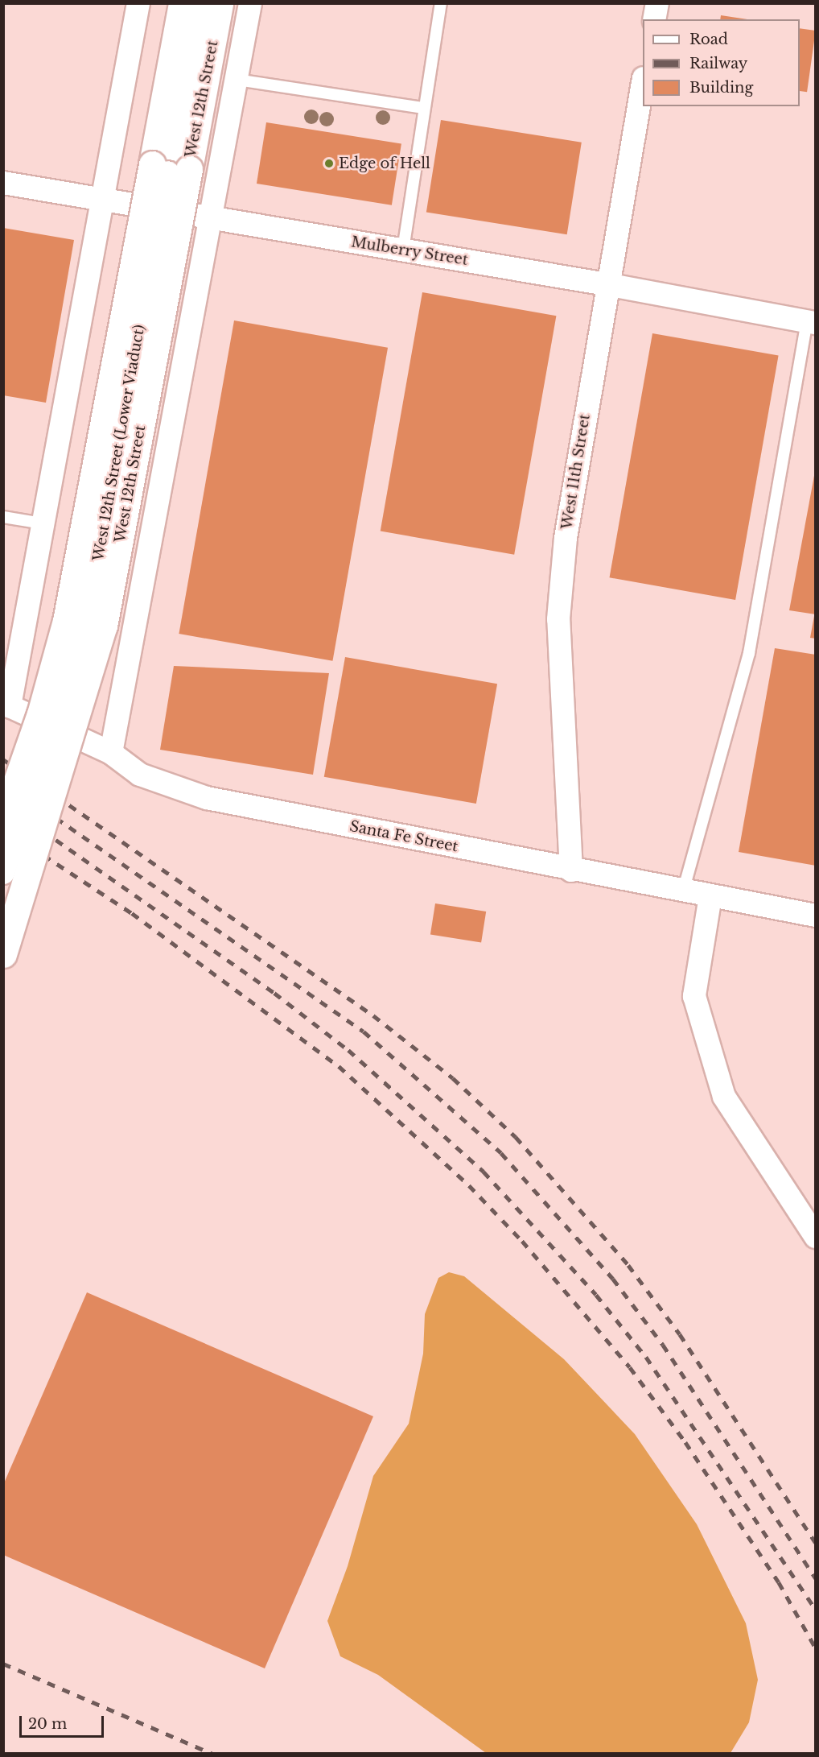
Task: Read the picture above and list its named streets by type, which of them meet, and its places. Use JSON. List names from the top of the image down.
{
  "streets": {
    "main road": ["West 12th Street"],
    "street": [
      "Mulberry Street",
      "West 12th Street (Lower Viaduct)",
      "West 11th Street",
      "Santa Fe Street"
    ]
  },
  "crossings": [
    ["West 12th Street", "Mulberry Street"],
    ["West 12th Street", "Santa Fe Street"],
    ["Mulberry Street", "West 11th Street"],
    ["West 11th Street", "Santa Fe Street"]
  ],
  "places": ["Edge of Hell"],
  "legend": ["Road", "Railway", "Building"],
  "scale_bar": "20 m"
}
